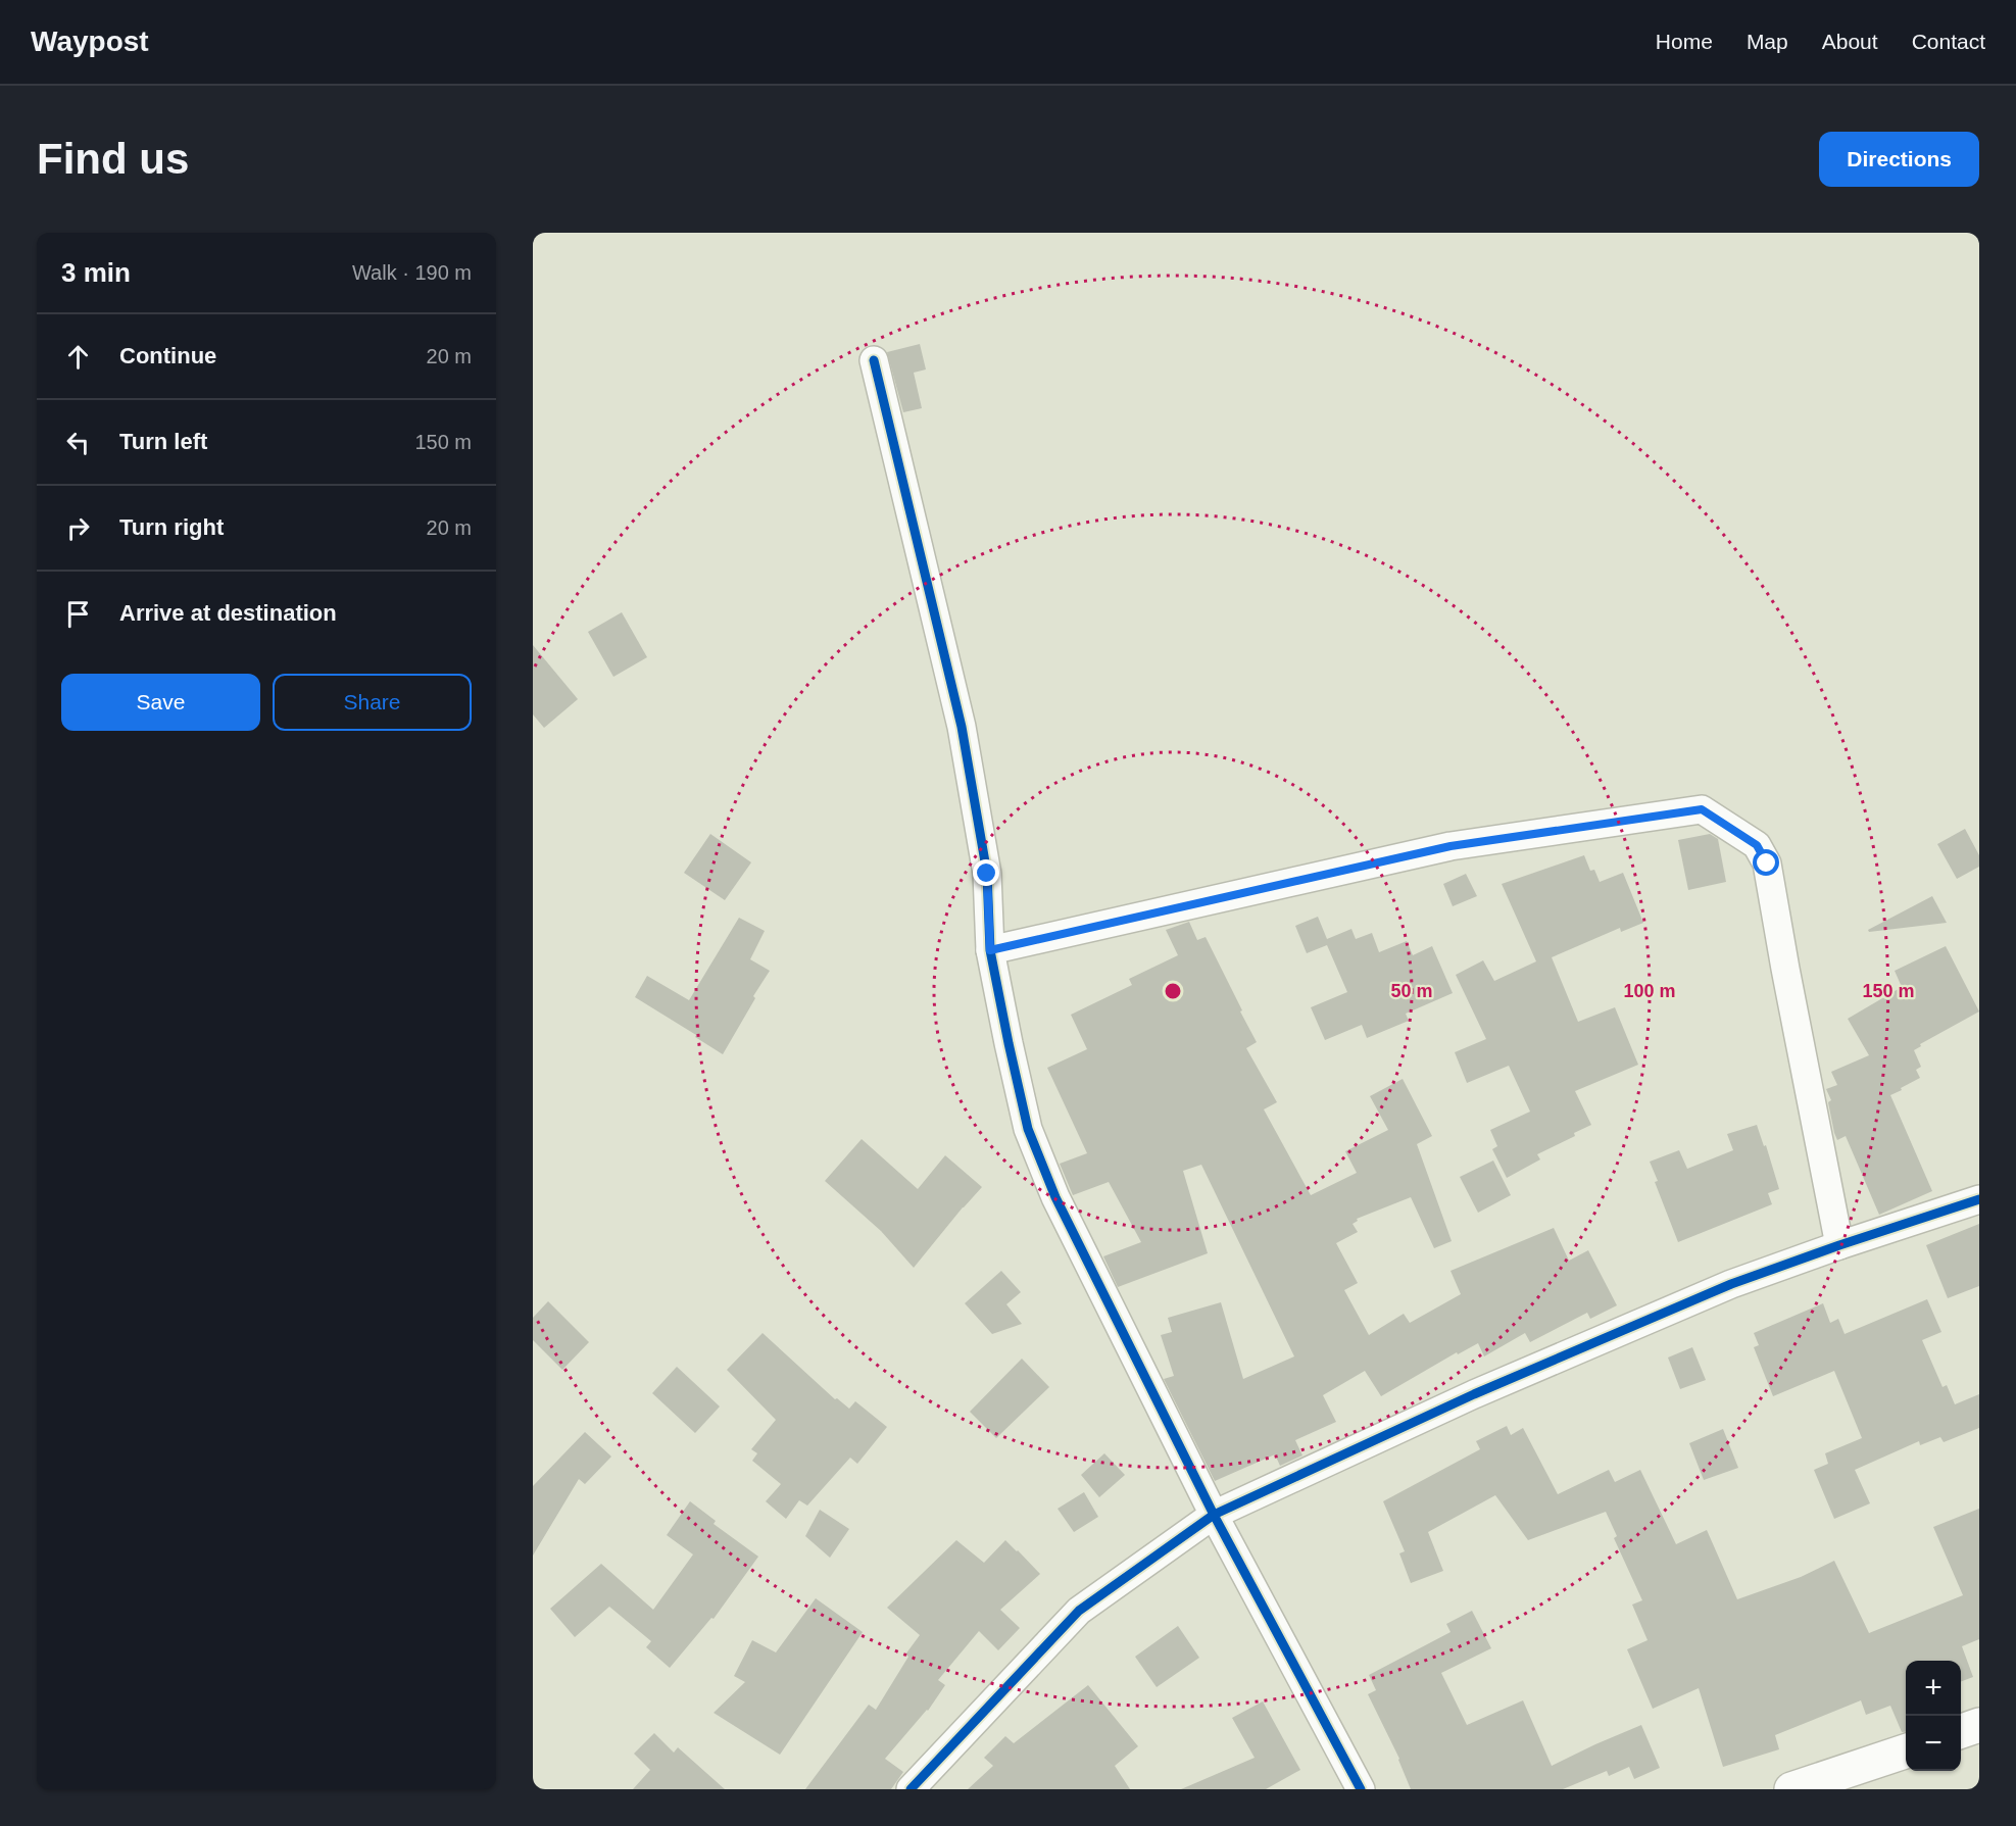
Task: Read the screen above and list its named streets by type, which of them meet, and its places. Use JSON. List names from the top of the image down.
{
  "page": {
    "header": "Waypost",
    "nav": [
      "Home",
      "Map",
      "About",
      "Contact"
    ],
    "buttons": [
      "Directions",
      ["Save", "Share"]
    ],
    "title": "Find us",
    "heading": ["3 min", "Walk · 190 m"],
    "list": [
      ["Continue", "20 m"],
      ["Turn left", "150 m"],
      ["Turn right", "20 m"],
      "Arrive at destination"
    ],
    "map_buttons": ["+", "−"]
  },
  "rings": ["50 m", "100 m", "150 m"]
}
